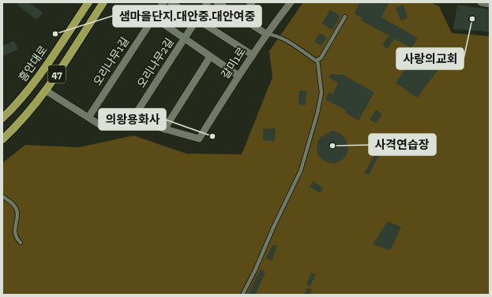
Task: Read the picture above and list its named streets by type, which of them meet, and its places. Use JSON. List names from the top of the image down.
{
  "streets": {
    "main road": ["흥안대로", "47"],
    "street": ["오리나무1길", "오리나무2길", "갈미1로"]
  },
  "places": [
    "사랑의교회",
    "샘마을단지.대안중.대안여중",
    "의왕용화사",
    "사격연습장"
  ]
}
